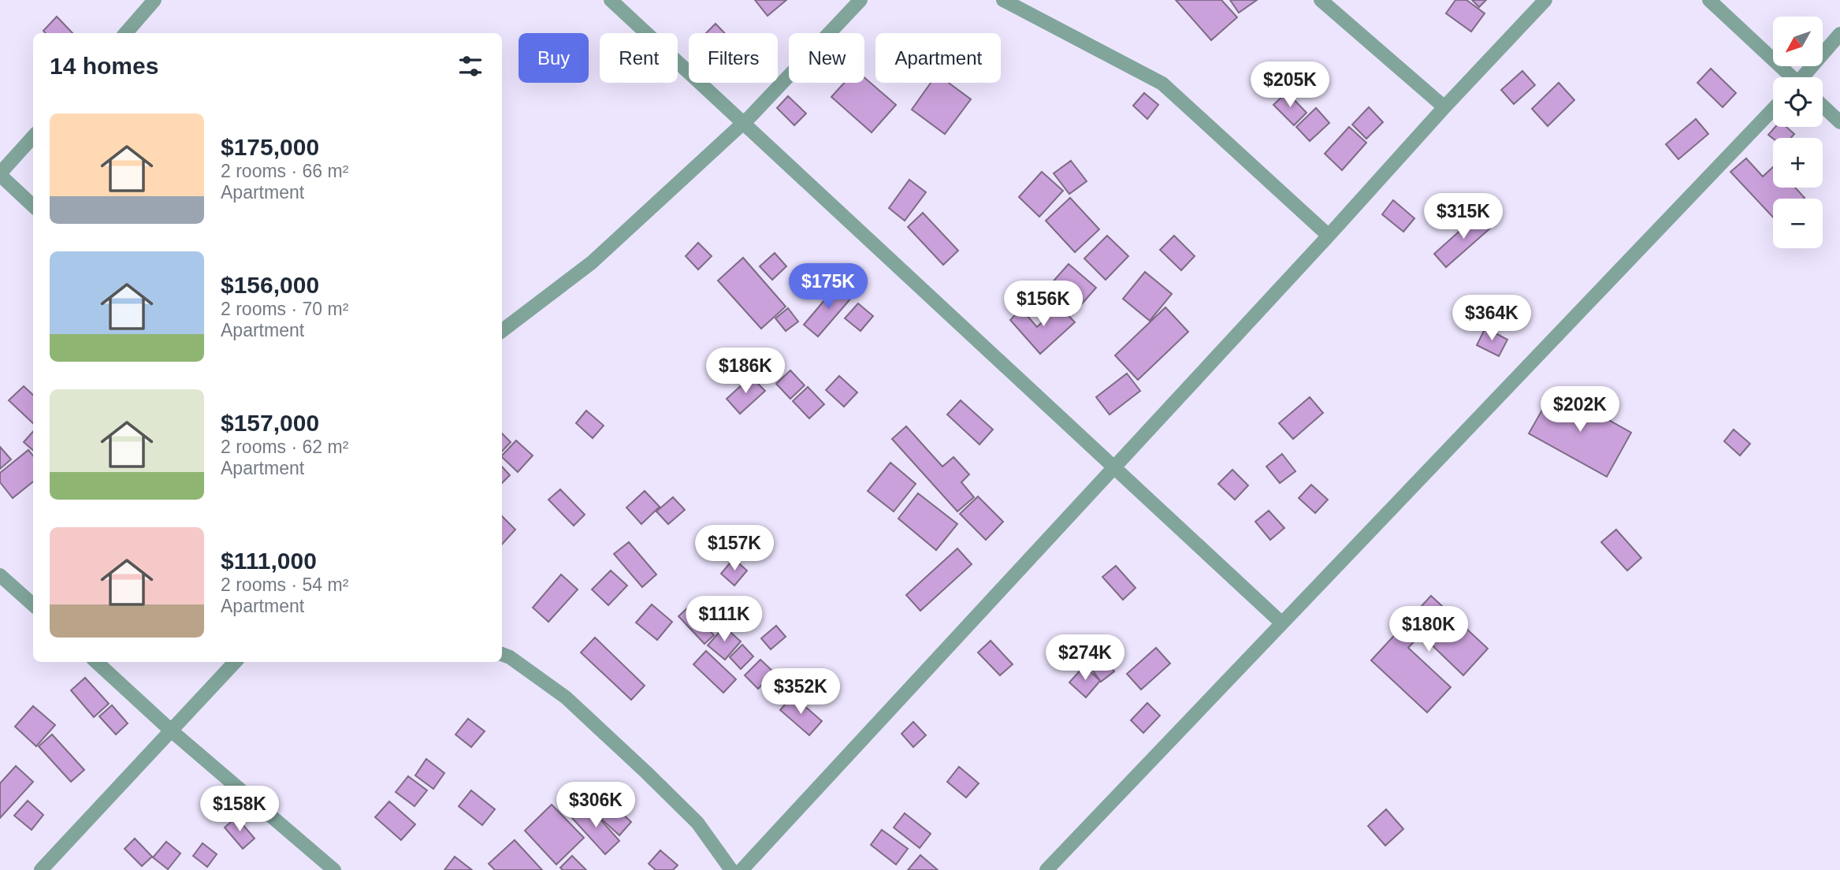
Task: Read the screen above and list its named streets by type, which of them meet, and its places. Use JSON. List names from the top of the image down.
{
  "north": "bottom left",
  "page": {
    "map_buttons": ["+", "−"],
    "chip": [
      "Buy",
      "Rent",
      "Filters",
      "New",
      "Apartment"
    ],
    "heading": "14 homes",
    "price": [
      "$205K",
      "$315K",
      "$175K",
      "$156K",
      "$364K",
      "$186K",
      "$202K",
      "$157K",
      "$111K",
      "$180K",
      "$274K",
      "$352K",
      "$306K",
      "$158K"
    ],
    "list": [
      {
        "name": "$175,000",
        "note": "2 rooms · 66 m² · Apartment"
      },
      {
        "name": "$156,000",
        "note": "2 rooms · 70 m² · Apartment"
      },
      {
        "name": "$157,000",
        "note": "2 rooms · 62 m² · Apartment"
      },
      {
        "name": "$111,000",
        "note": "2 rooms · 54 m² · Apartment"
      }
    ]
  }
}
